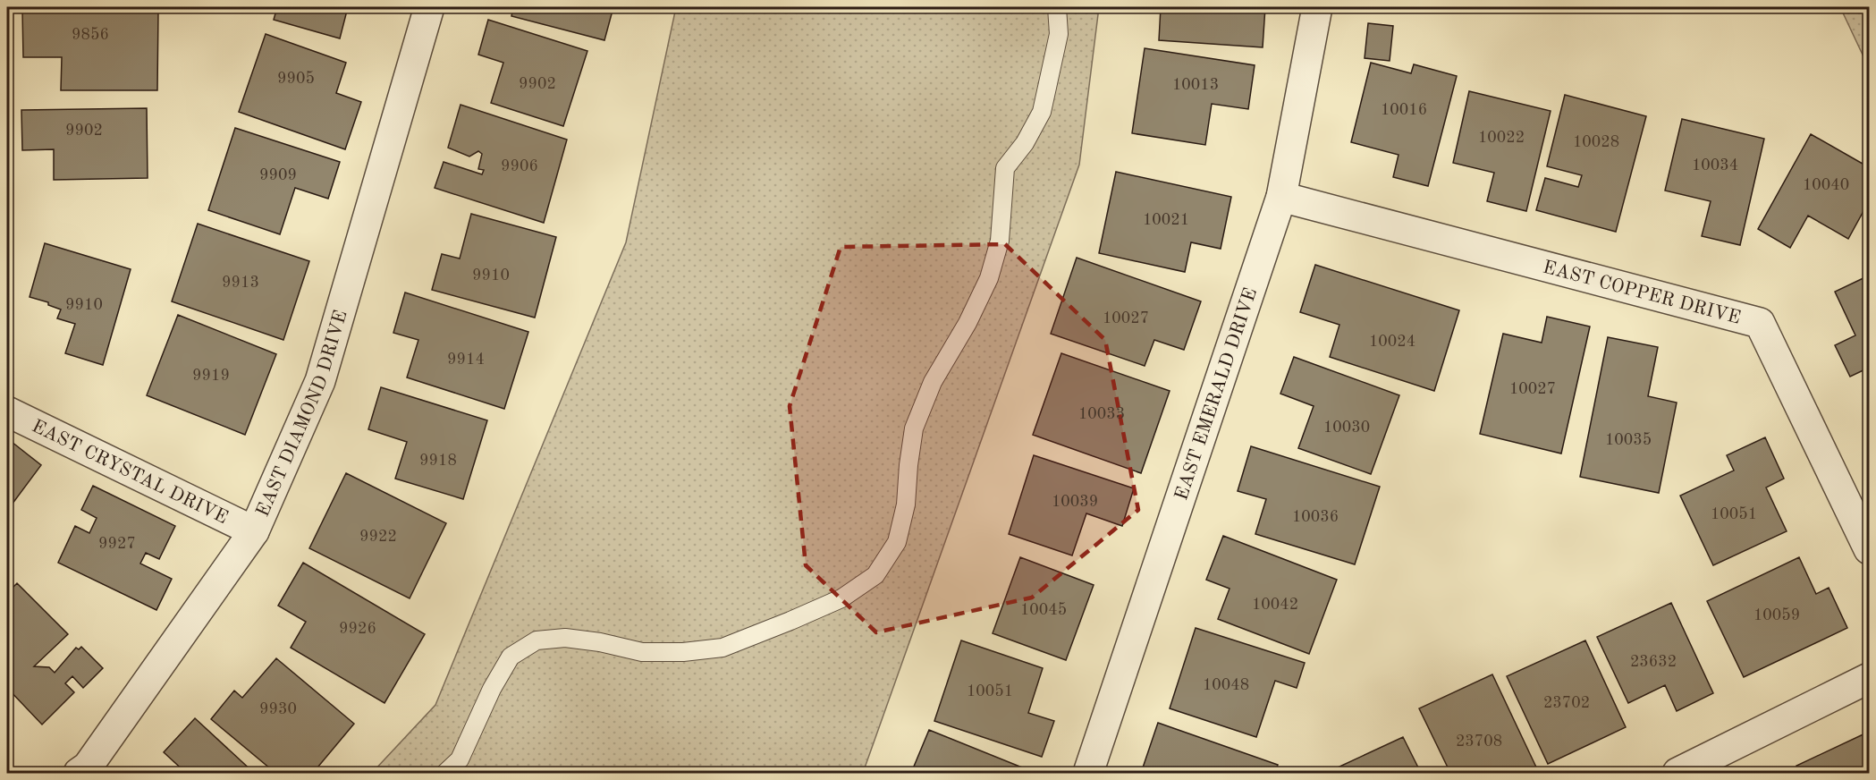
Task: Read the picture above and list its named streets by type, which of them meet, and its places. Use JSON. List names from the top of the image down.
{
  "streets": {
    "street": [
      "EAST COPPER DRIVE",
      "EAST EMERALD DRIVE",
      "EAST DIAMOND DRIVE",
      "EAST CRYSTAL DRIVE"
    ]
  },
  "crossings": [
    ["EAST COPPER DRIVE", "EAST EMERALD DRIVE"],
    ["EAST DIAMOND DRIVE", "EAST CRYSTAL DRIVE"]
  ],
  "house_numbers": [
    "9856",
    "9905",
    "9902",
    "10013",
    "10016",
    "9902",
    "10022",
    "10028",
    "10034",
    "9906",
    "9909",
    "10040",
    "10021",
    "9910",
    "9913",
    "9910",
    "10027",
    "10024",
    "9914",
    "9919",
    "10027",
    "10033",
    "10030",
    "10035",
    "9918",
    "10039",
    "10051",
    "10036",
    "9922",
    "9927",
    "10042",
    "10045",
    "10059",
    "9926",
    "23632",
    "10048",
    "10051",
    "23702",
    "9930",
    "23708"
  ]
}
